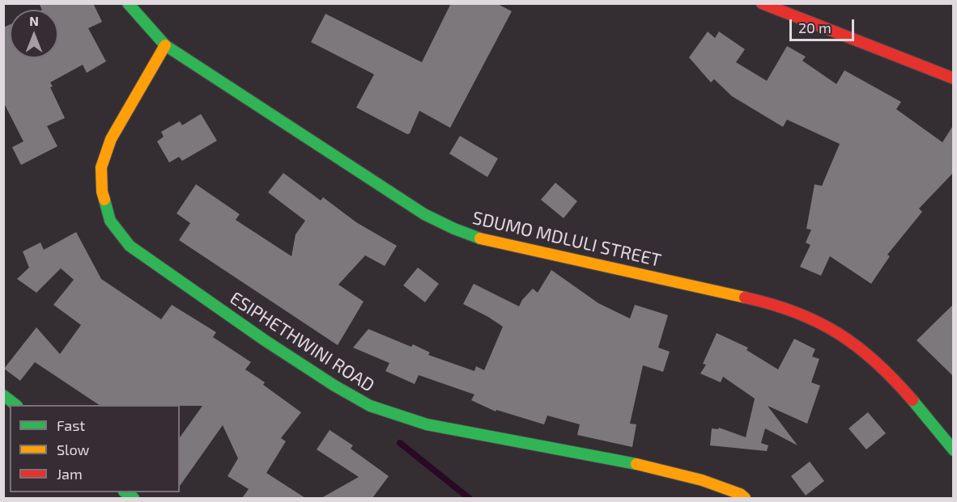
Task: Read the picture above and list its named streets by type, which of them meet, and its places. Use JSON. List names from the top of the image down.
{
  "streets": {
    "street": ["SDUMO MDLULI STREET", "ESIPHETHWINI ROAD"]
  },
  "crossings": [
    ["SDUMO MDLULI STREET", "ESIPHETHWINI ROAD"]
  ],
  "legend": ["Fast", "Slow", "Jam"],
  "scale_bar": "20 m",
  "north": "top"
}
